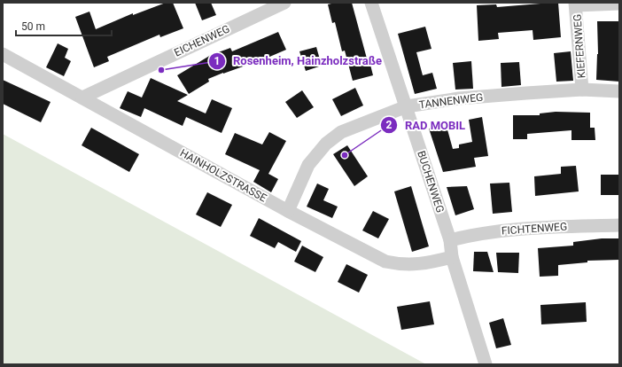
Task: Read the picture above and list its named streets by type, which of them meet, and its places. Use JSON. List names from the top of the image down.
{
  "streets": {
    "street": [
      "EICHENWEG",
      "KIEFERNWEG",
      "TANNENWEG",
      "HAINHOLZSTRASSE",
      "BUCHENWEG",
      "FICHTENWEG"
    ]
  },
  "crossings": [
    ["EICHENWEG", "HAINHOLZSTRASSE"],
    ["KIEFERNWEG", "TANNENWEG"],
    ["TANNENWEG", "HAINHOLZSTRASSE"],
    ["TANNENWEG", "BUCHENWEG"],
    ["HAINHOLZSTRASSE", "BUCHENWEG"],
    ["BUCHENWEG", "FICHTENWEG"]
  ],
  "places": ["Rosenheim, Hainzholzstraße", "RAD MOBIL"],
  "scale_bar": "50 m"
}
